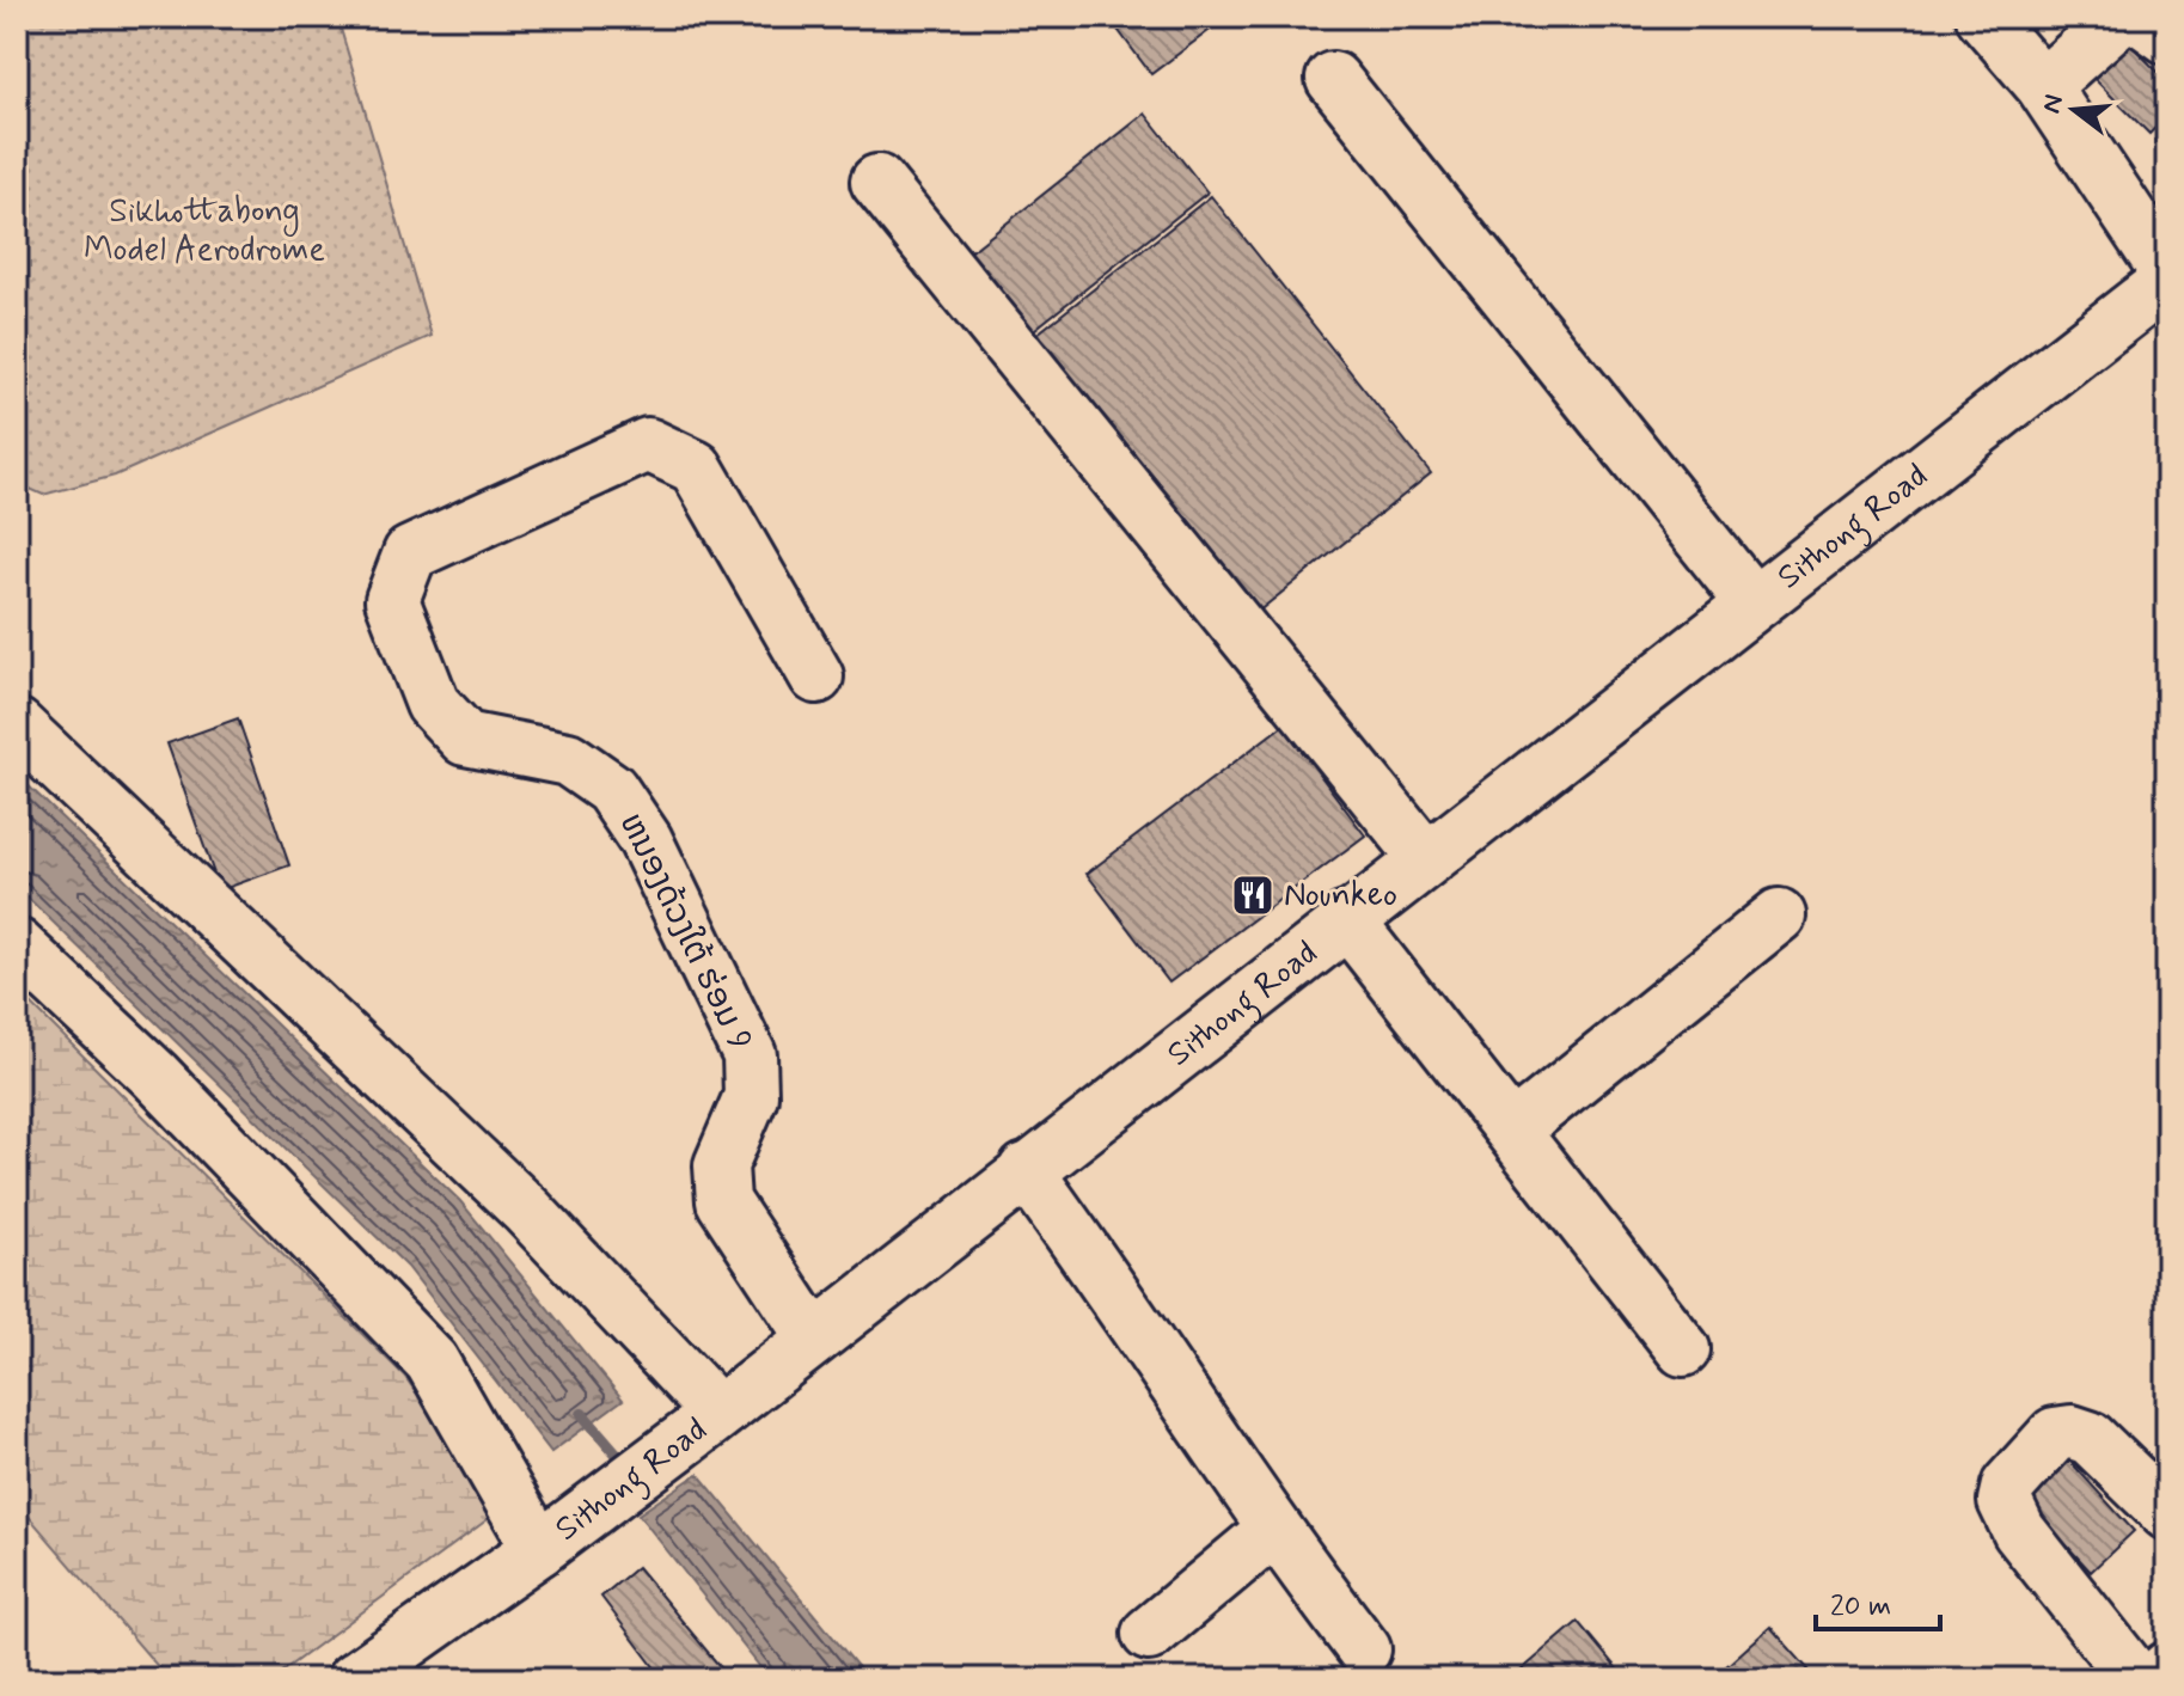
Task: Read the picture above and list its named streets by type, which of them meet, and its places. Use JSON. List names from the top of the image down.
{
  "streets": {
    "street": ["Sithong Road", "ຫນອງດ້ວງໃຕ້ ຮ່ອມ 9"]
  },
  "crossings": [
    ["Sithong Road", "ຫນອງດ້ວງໃຕ້ ຮ່ອມ 9"]
  ],
  "parks": ["Sikhottabong Model Aerodrome"],
  "places": {
    "restaurant": ["Nounkeo"]
  },
  "scale_bar": "20 m",
  "north": "left"
}
